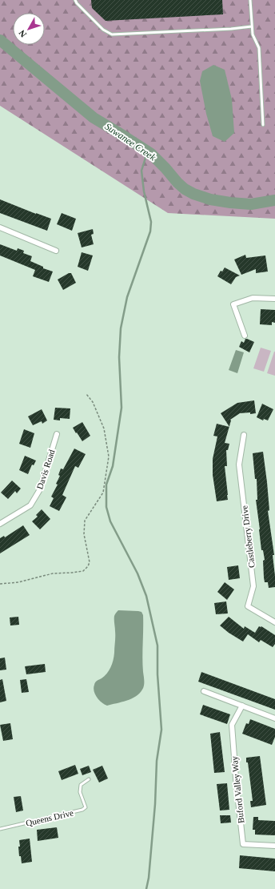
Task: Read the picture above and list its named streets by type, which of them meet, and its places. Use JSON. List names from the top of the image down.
{
  "streets": {
    "street": ["Davis Road", "Castleberry Drive", "Buford Valley Way"],
    "lane": ["Queens Drive"]
  },
  "water": ["Suwanee Creek"],
  "north": "bottom left"
}
